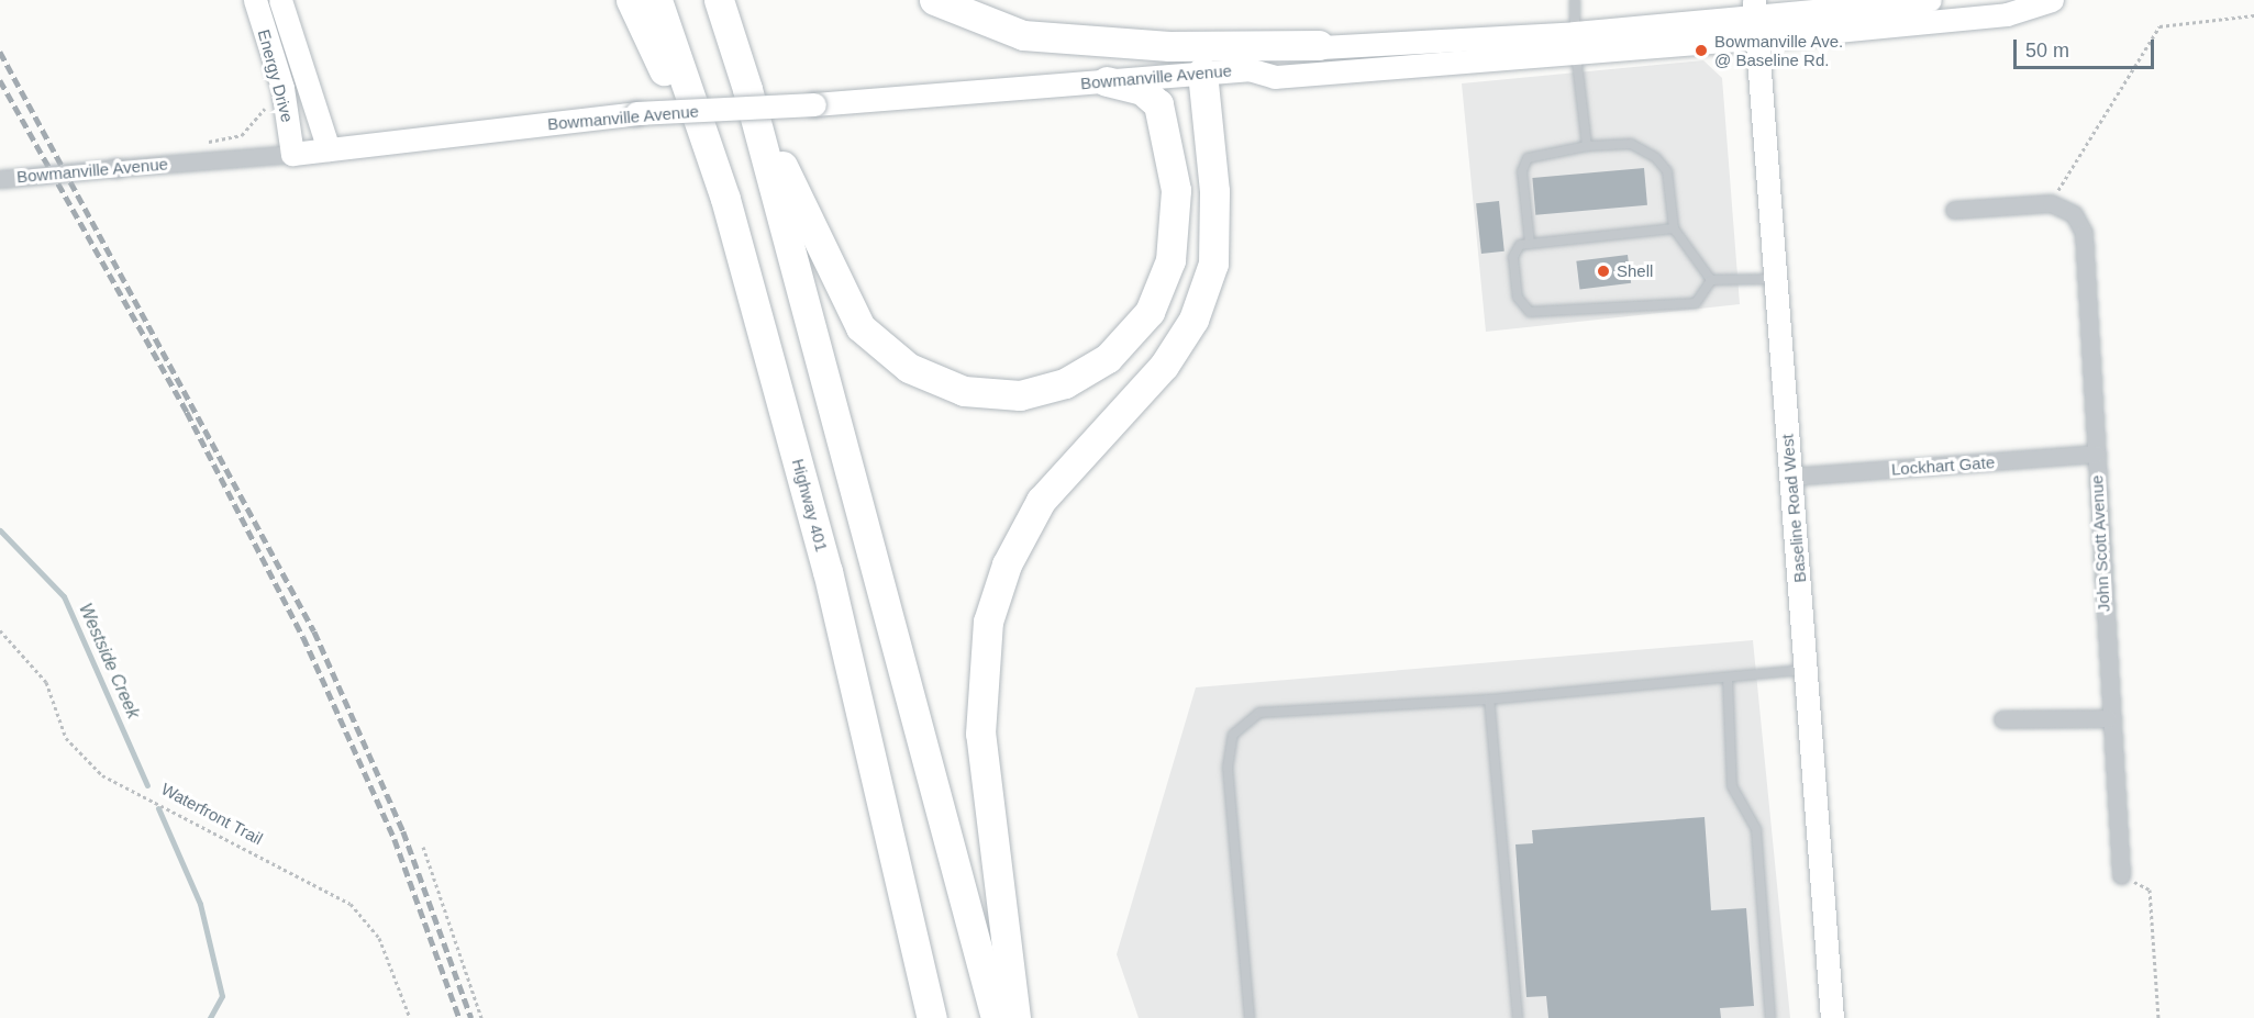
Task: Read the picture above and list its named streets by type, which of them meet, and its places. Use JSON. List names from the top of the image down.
{
  "streets": {
    "highway": ["Highway 401"],
    "main road": ["Energy Drive", "Bowmanville Avenue", "Baseline Road West"],
    "street": ["Lockhart Gate", "John Scott Avenue"],
    "path": ["Waterfront Trail"]
  },
  "crossings": [
    ["Energy Drive", "Bowmanville Avenue"],
    ["Bowmanville Avenue", "Baseline Road West"],
    ["Lockhart Gate", "Baseline Road West"],
    ["Lockhart Gate", "John Scott Avenue"]
  ],
  "water": ["Westside Creek"],
  "places": ["Bowmanville Ave. @ Baseline Rd.", "Shell"],
  "scale_bar": "50 m"
}
